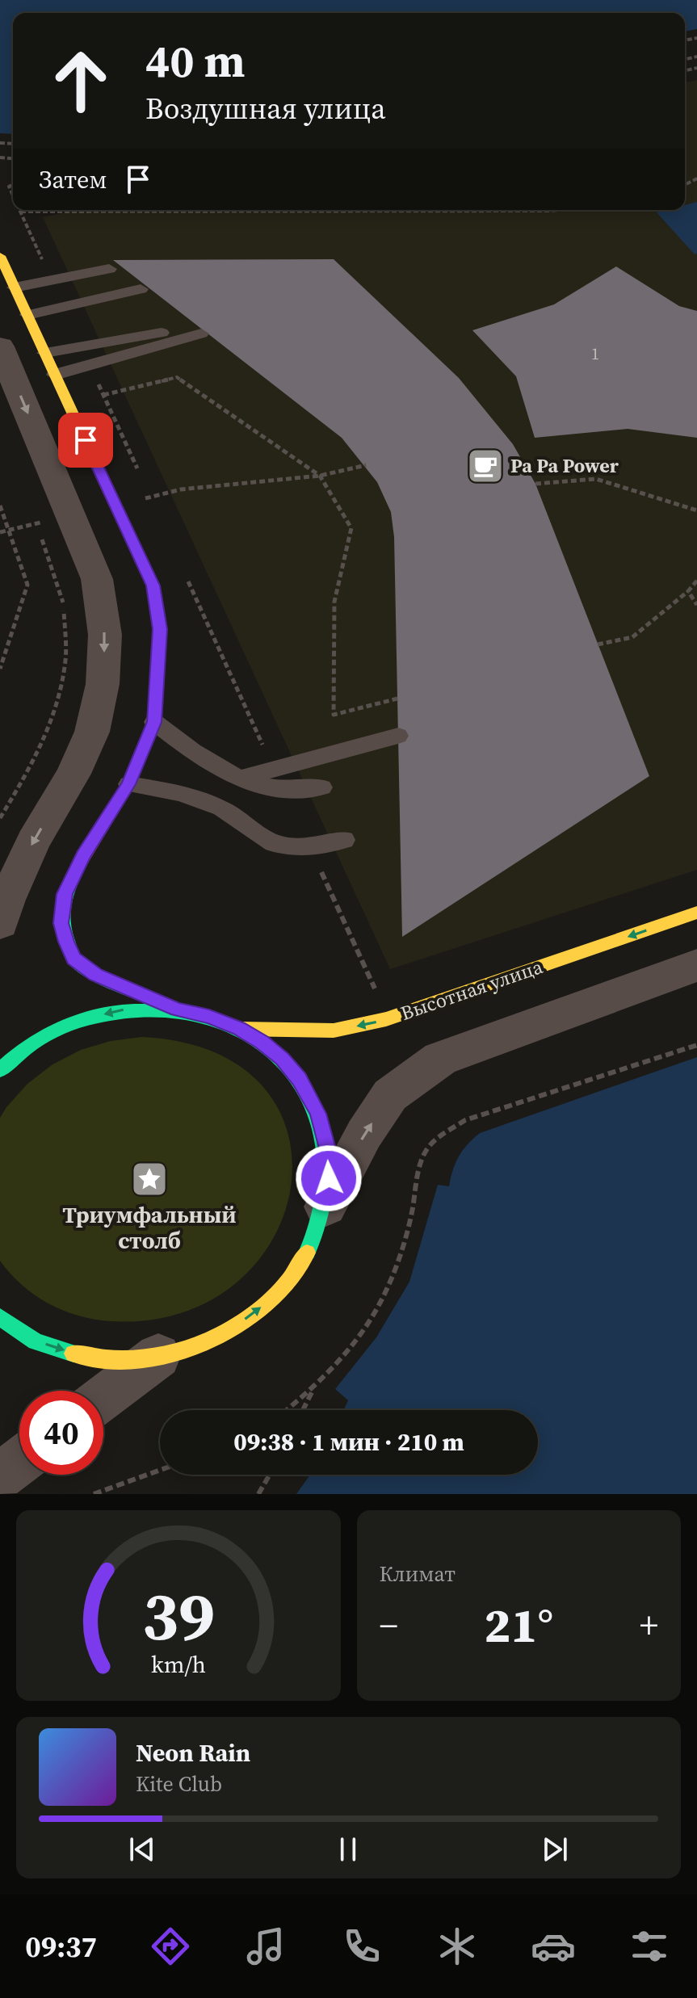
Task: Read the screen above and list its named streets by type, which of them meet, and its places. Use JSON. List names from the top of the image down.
{
  "streets": {
    "street": ["Высотная улица"]
  },
  "places": {
    "cafe": ["Pa Pa Power"],
    "place": ["Триумфальный столб"]
  },
  "house_numbers": ["1"],
  "page": {
    "turn": ["40 m", "Воздушная улица"],
    "then": "Затем",
    "limit": "40",
    "trip": "09:38 · 1 мин · 210 m",
    "tile": "Климат",
    "heat": ["−", "21°", "+"],
    "song": ["Neon Rain", "Kite Club"],
    "tabs": "09:37",
    "gauge": ["39", "km/h"]
  }
}
